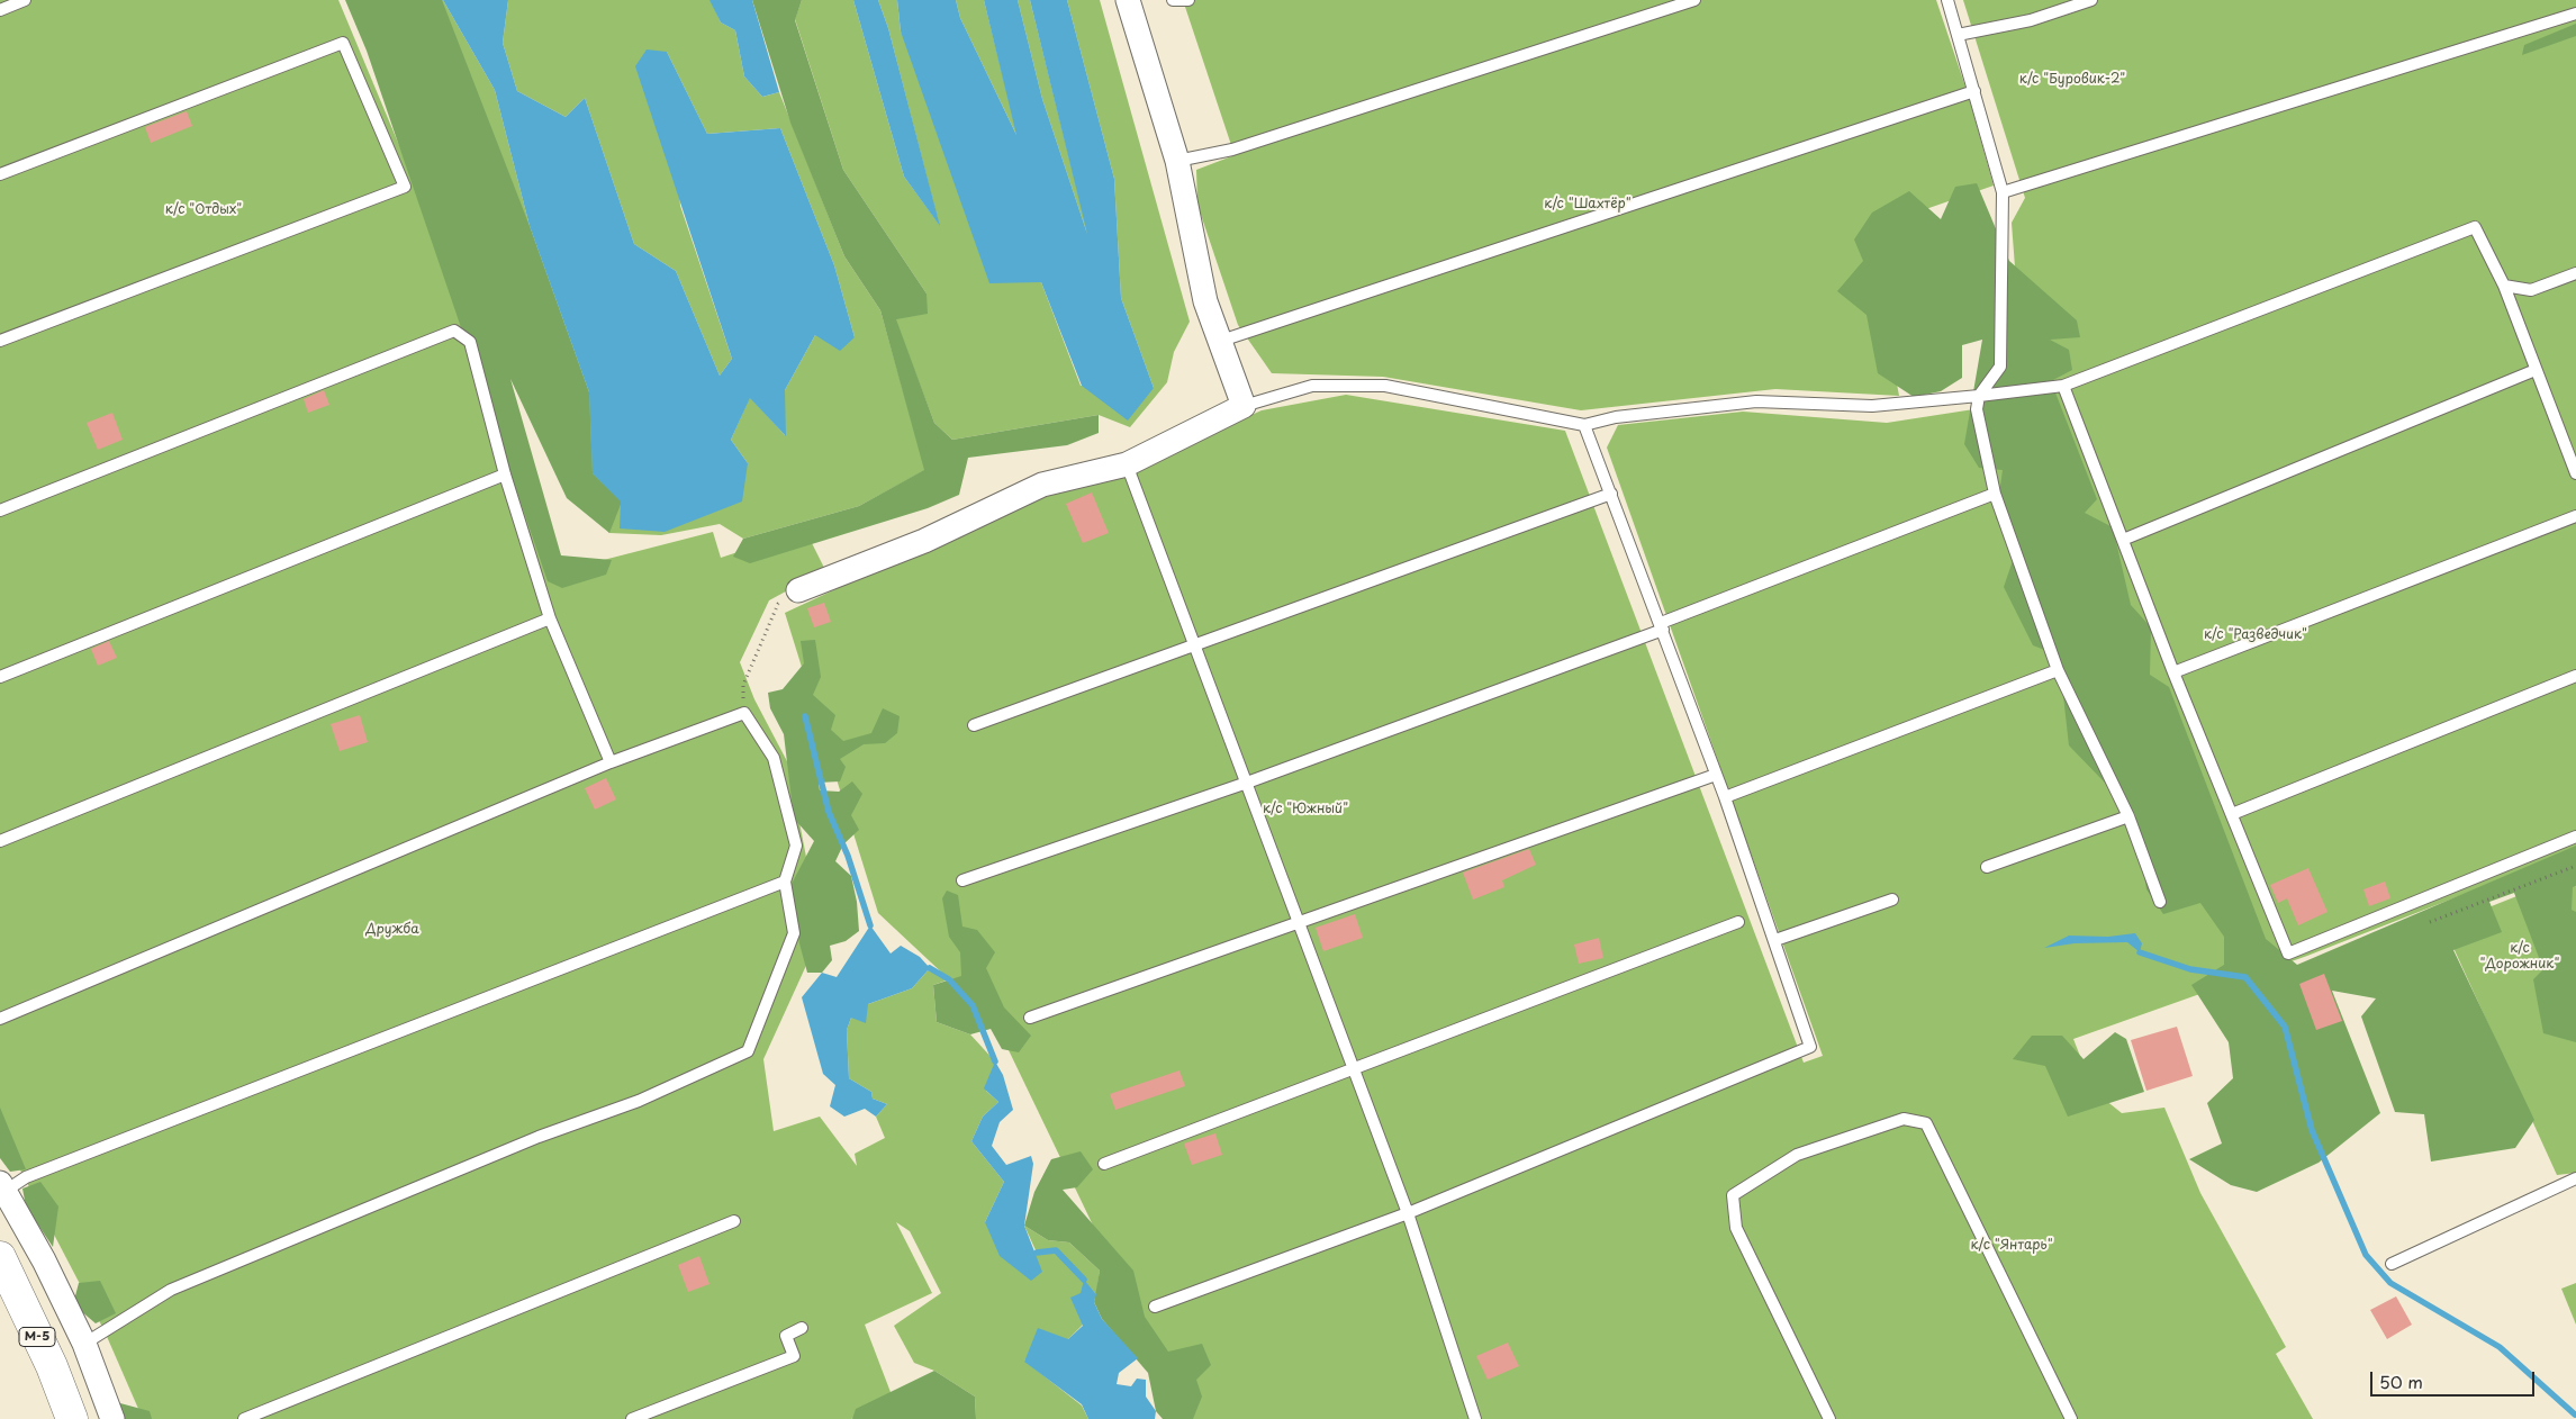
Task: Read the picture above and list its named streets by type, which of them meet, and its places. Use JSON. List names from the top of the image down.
{
  "streets": {
    "highway": ["М-5"]
  },
  "parks": [
    "к/с \"Буровик-2\"",
    "к/с \"Шахтёр\"",
    "к/с \"Отдых\"",
    "к/с \"Разведчик\"",
    "к/с \"Южный\"",
    "Дружба",
    "к/с \"Дорожник\"",
    "к/с \"Янтарь\""
  ],
  "scale_bar": "50 m"
}
